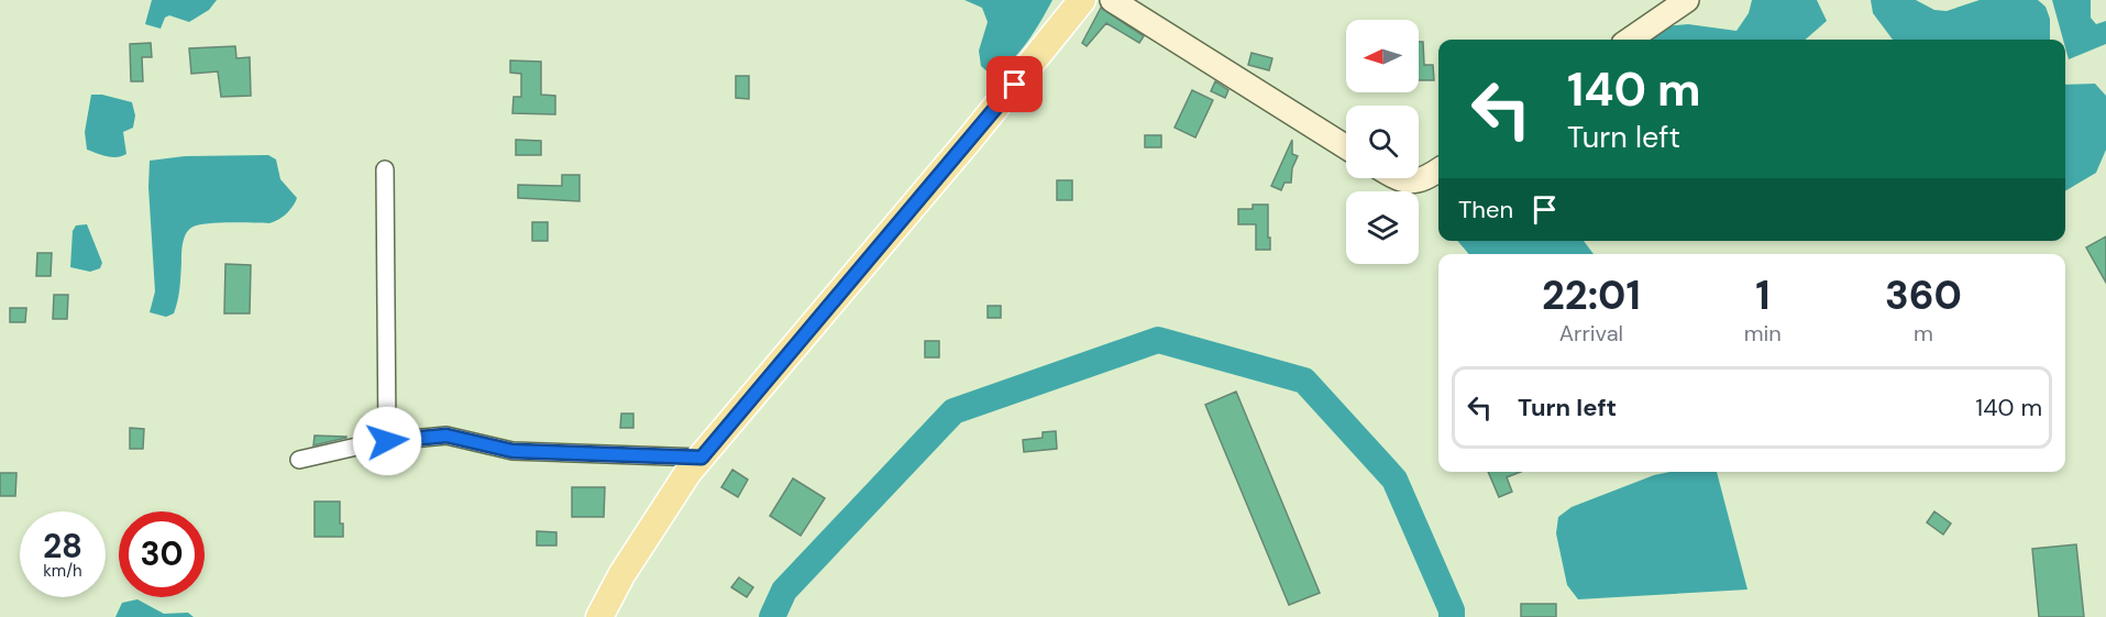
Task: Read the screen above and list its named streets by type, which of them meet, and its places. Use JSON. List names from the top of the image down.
{
  "north": "left",
  "page": {
    "turn": ["140 m", "Turn left"],
    "then": "Then",
    "eta": [
      "22:01",
      "Arrival",
      "1",
      "min",
      "360",
      "m"
    ],
    "list": [
      {
        "name": "Turn left",
        "value": "140 m"
      }
    ],
    "speed": "28 km/h",
    "limit": "30"
  }
}
